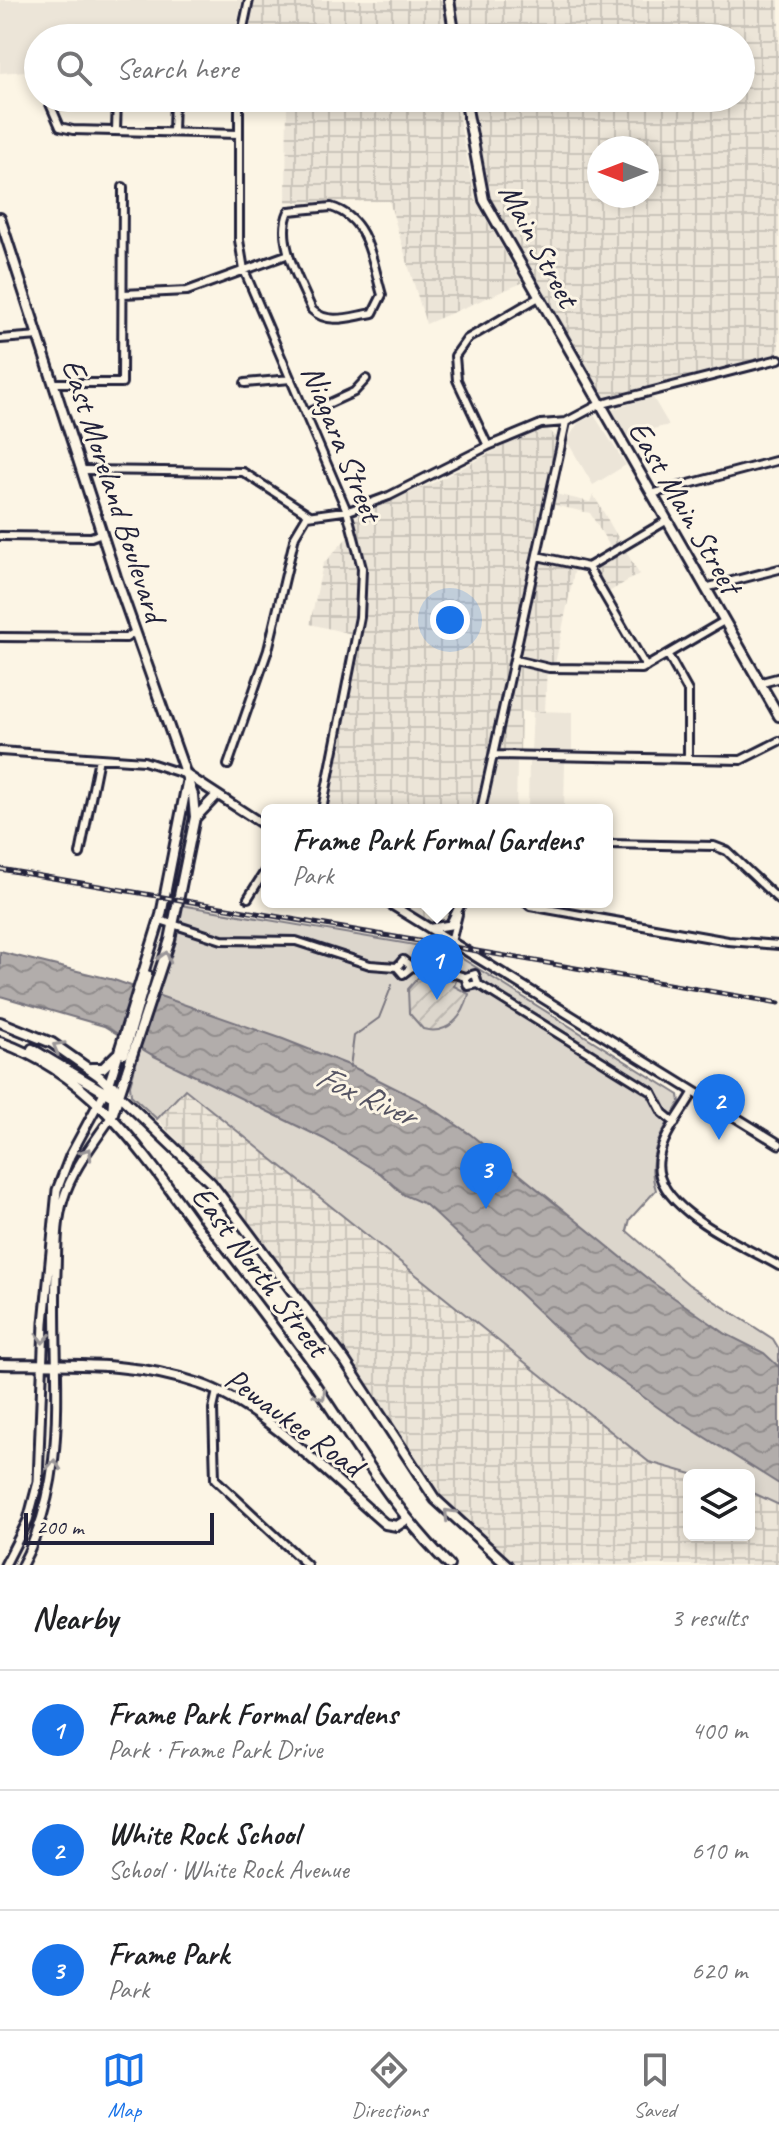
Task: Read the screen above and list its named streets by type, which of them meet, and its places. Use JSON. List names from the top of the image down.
{
  "streets": {
    "main road": [
      "Main Street",
      "East Moreland Boulevard",
      "East Main Street",
      "East North Street",
      "Pewaukee Road"
    ],
    "street": ["Niagara Street"]
  },
  "crossings": [
    ["Main Street", "East Main Street"],
    ["East North Street", "Pewaukee Road"]
  ],
  "water": ["Fox River"],
  "scale_bar": "200 m",
  "north": "left",
  "page": {
    "search": "Search here",
    "popup": ["Frame Park Formal Gardens", "Park"],
    "pins": ["1", "2", "3"],
    "scale": "200 m",
    "heading": ["Nearby", "3 results"],
    "list": [
      {
        "mark": "1",
        "name": "Frame Park Formal Gardens",
        "note": "Park · Frame Park Drive",
        "value": "400 m"
      },
      {
        "mark": "2",
        "name": "White Rock School",
        "note": "School · White Rock Avenue",
        "value": "610 m"
      },
      {
        "mark": "3",
        "name": "Frame Park",
        "note": "Park",
        "value": "620 m"
      }
    ],
    "nav": ["Map", "Directions", "Saved"]
  }
}
